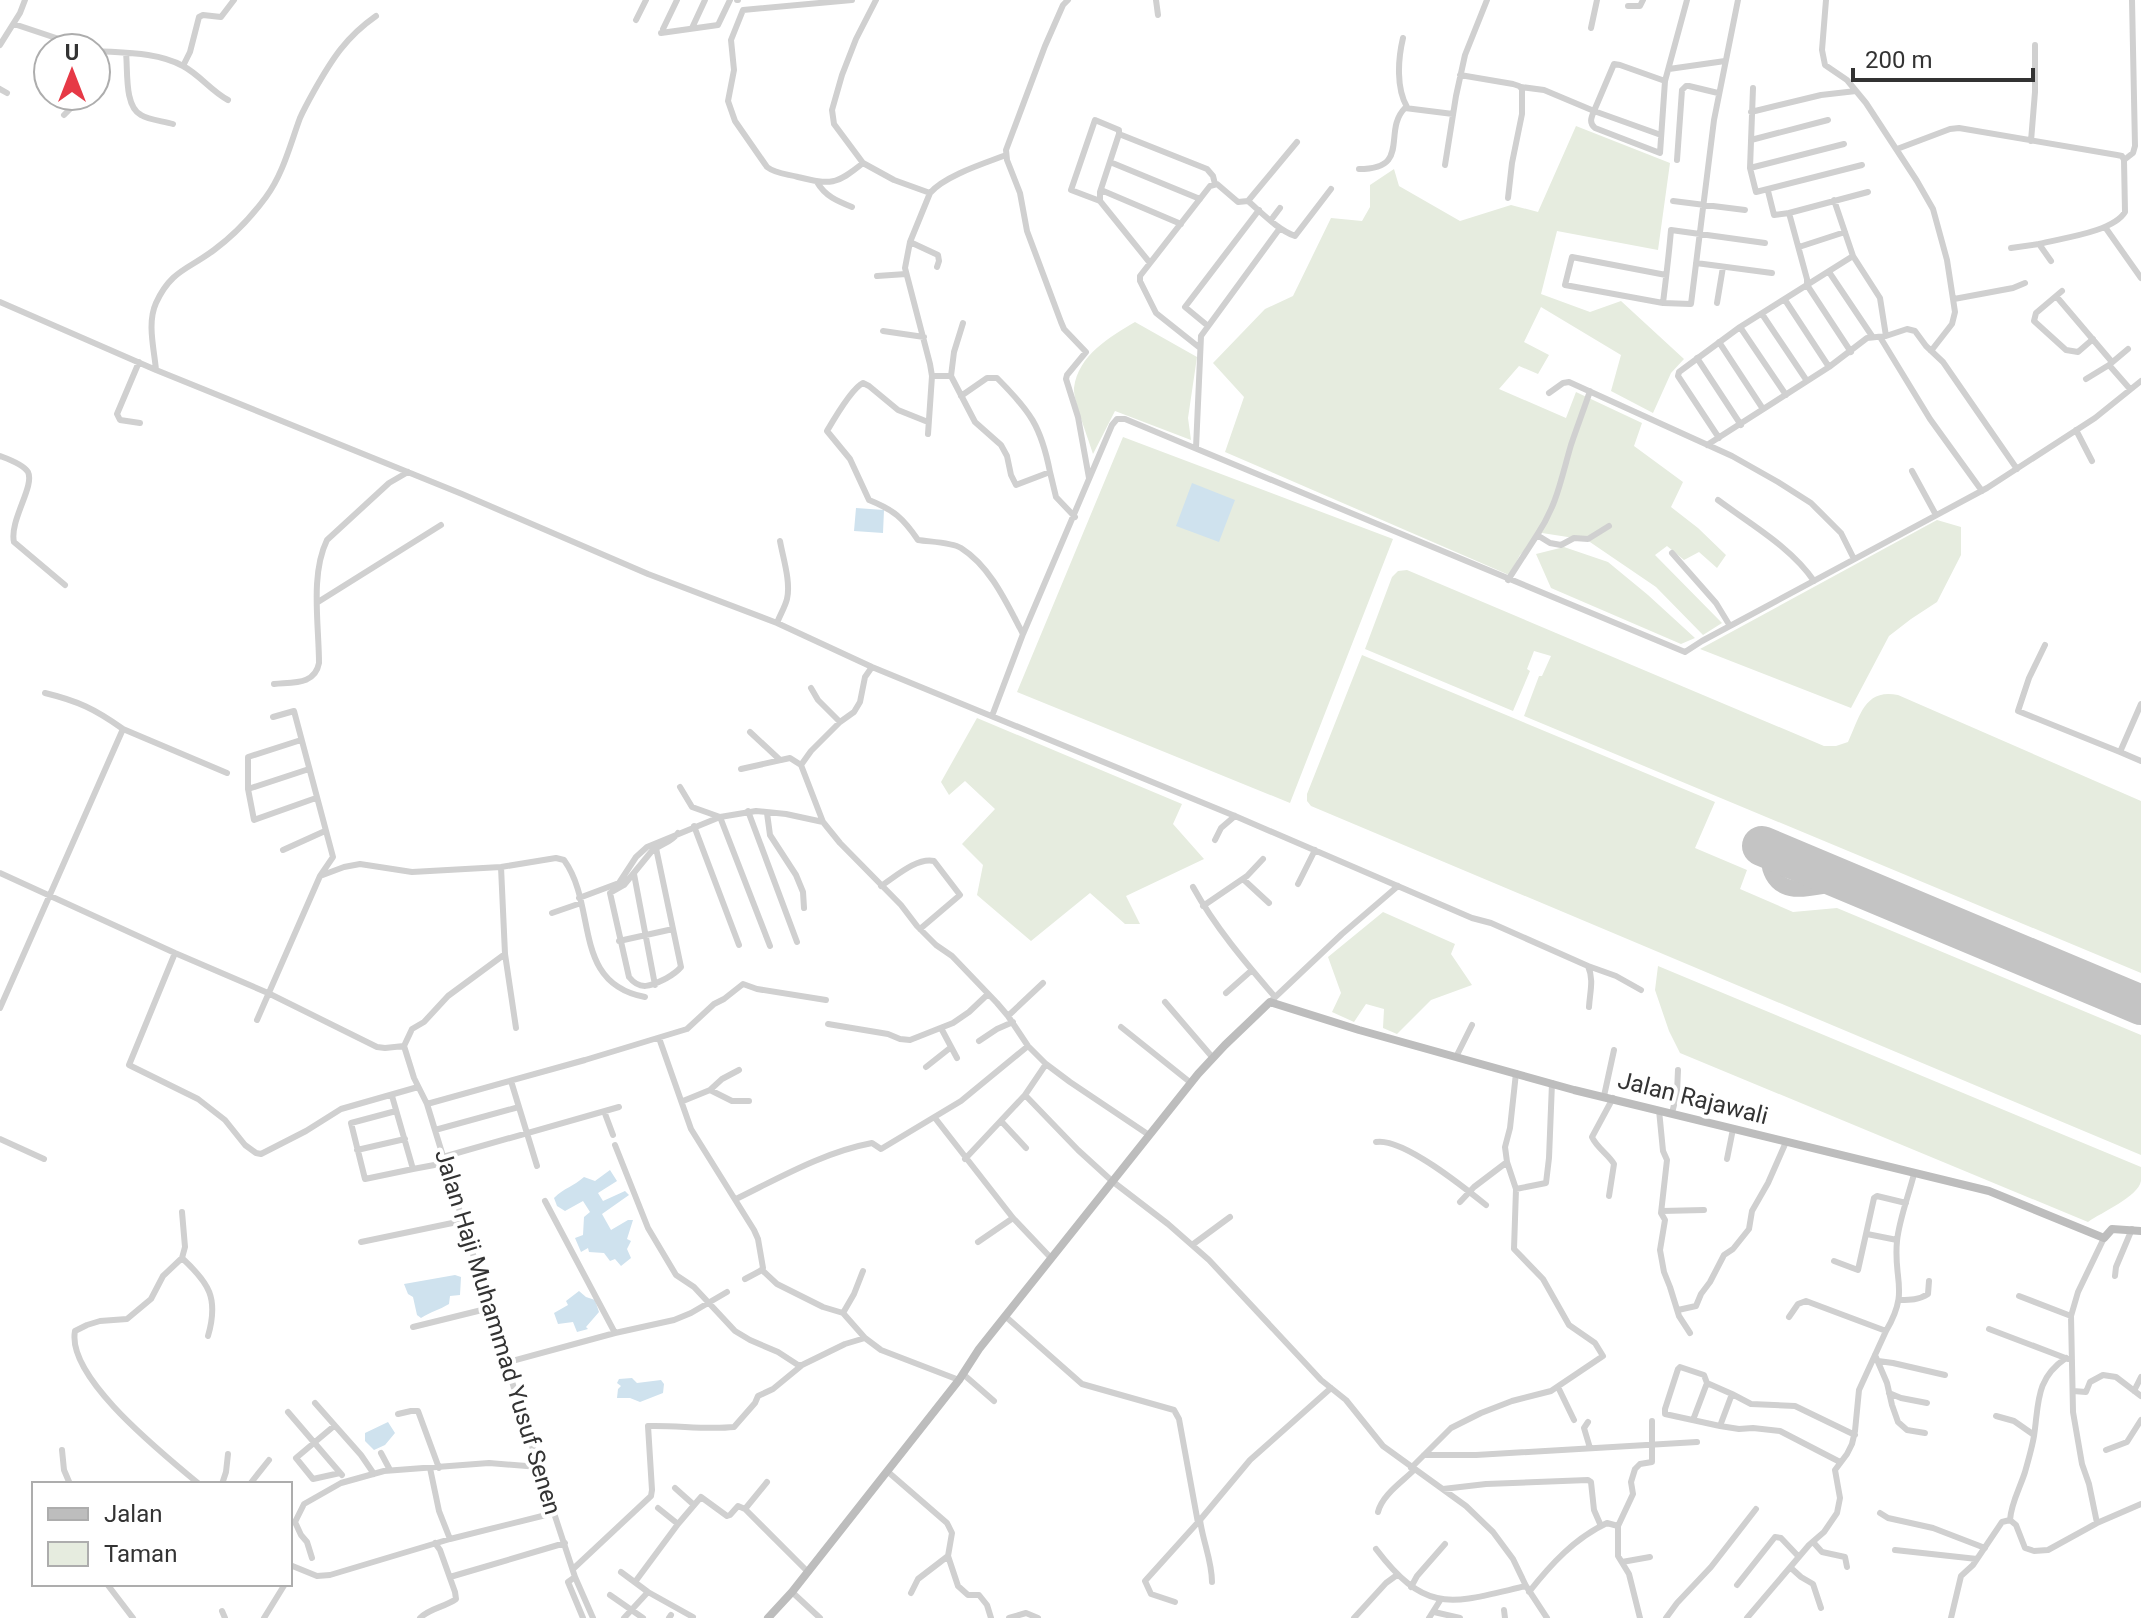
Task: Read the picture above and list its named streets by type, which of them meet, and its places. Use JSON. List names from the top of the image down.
{
  "streets": {
    "street": ["Jalan Rajawali", "Jalan Haji Muhammad Yusuf Senen"]
  },
  "legend": ["Jalan", "Taman"],
  "scale_bar": "200 m",
  "north": "top"
}
